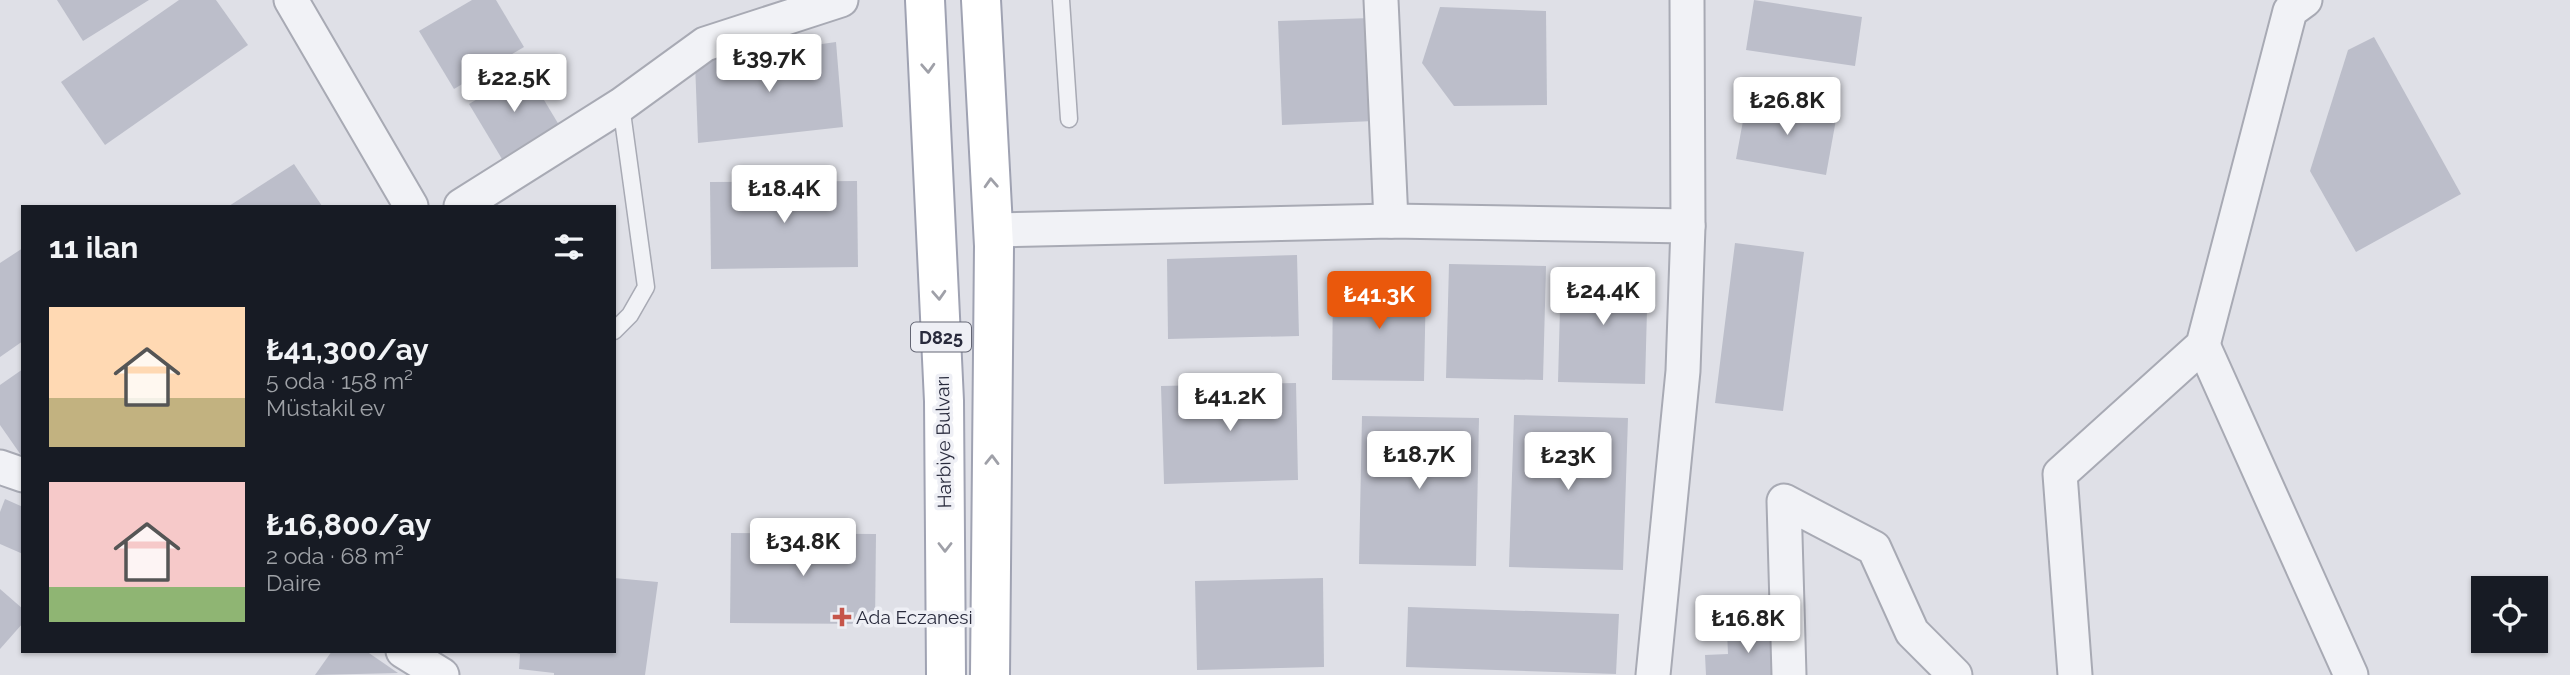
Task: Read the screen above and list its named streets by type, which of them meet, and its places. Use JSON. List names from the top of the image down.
{
  "streets": {
    "main road": ["D825", "Harbiye Bulvarı"]
  },
  "places": {
    "health": ["Ada Eczanesi"]
  },
  "page": {
    "price": [
      "₺39.7K",
      "₺22.5K",
      "₺26.8K",
      "₺18.4K",
      "₺24.4K",
      "₺41.3K",
      "₺41.2K",
      "₺18.7K",
      "₺23K",
      "₺34.8K",
      "₺16.8K"
    ],
    "heading": "11 ilan",
    "list": [
      {
        "name": "₺41,300/ay",
        "note": "5 oda · 158 m² · Müstakil ev"
      },
      {
        "name": "₺16,800/ay",
        "note": "2 oda · 68 m² · Daire"
      }
    ]
  }
}
